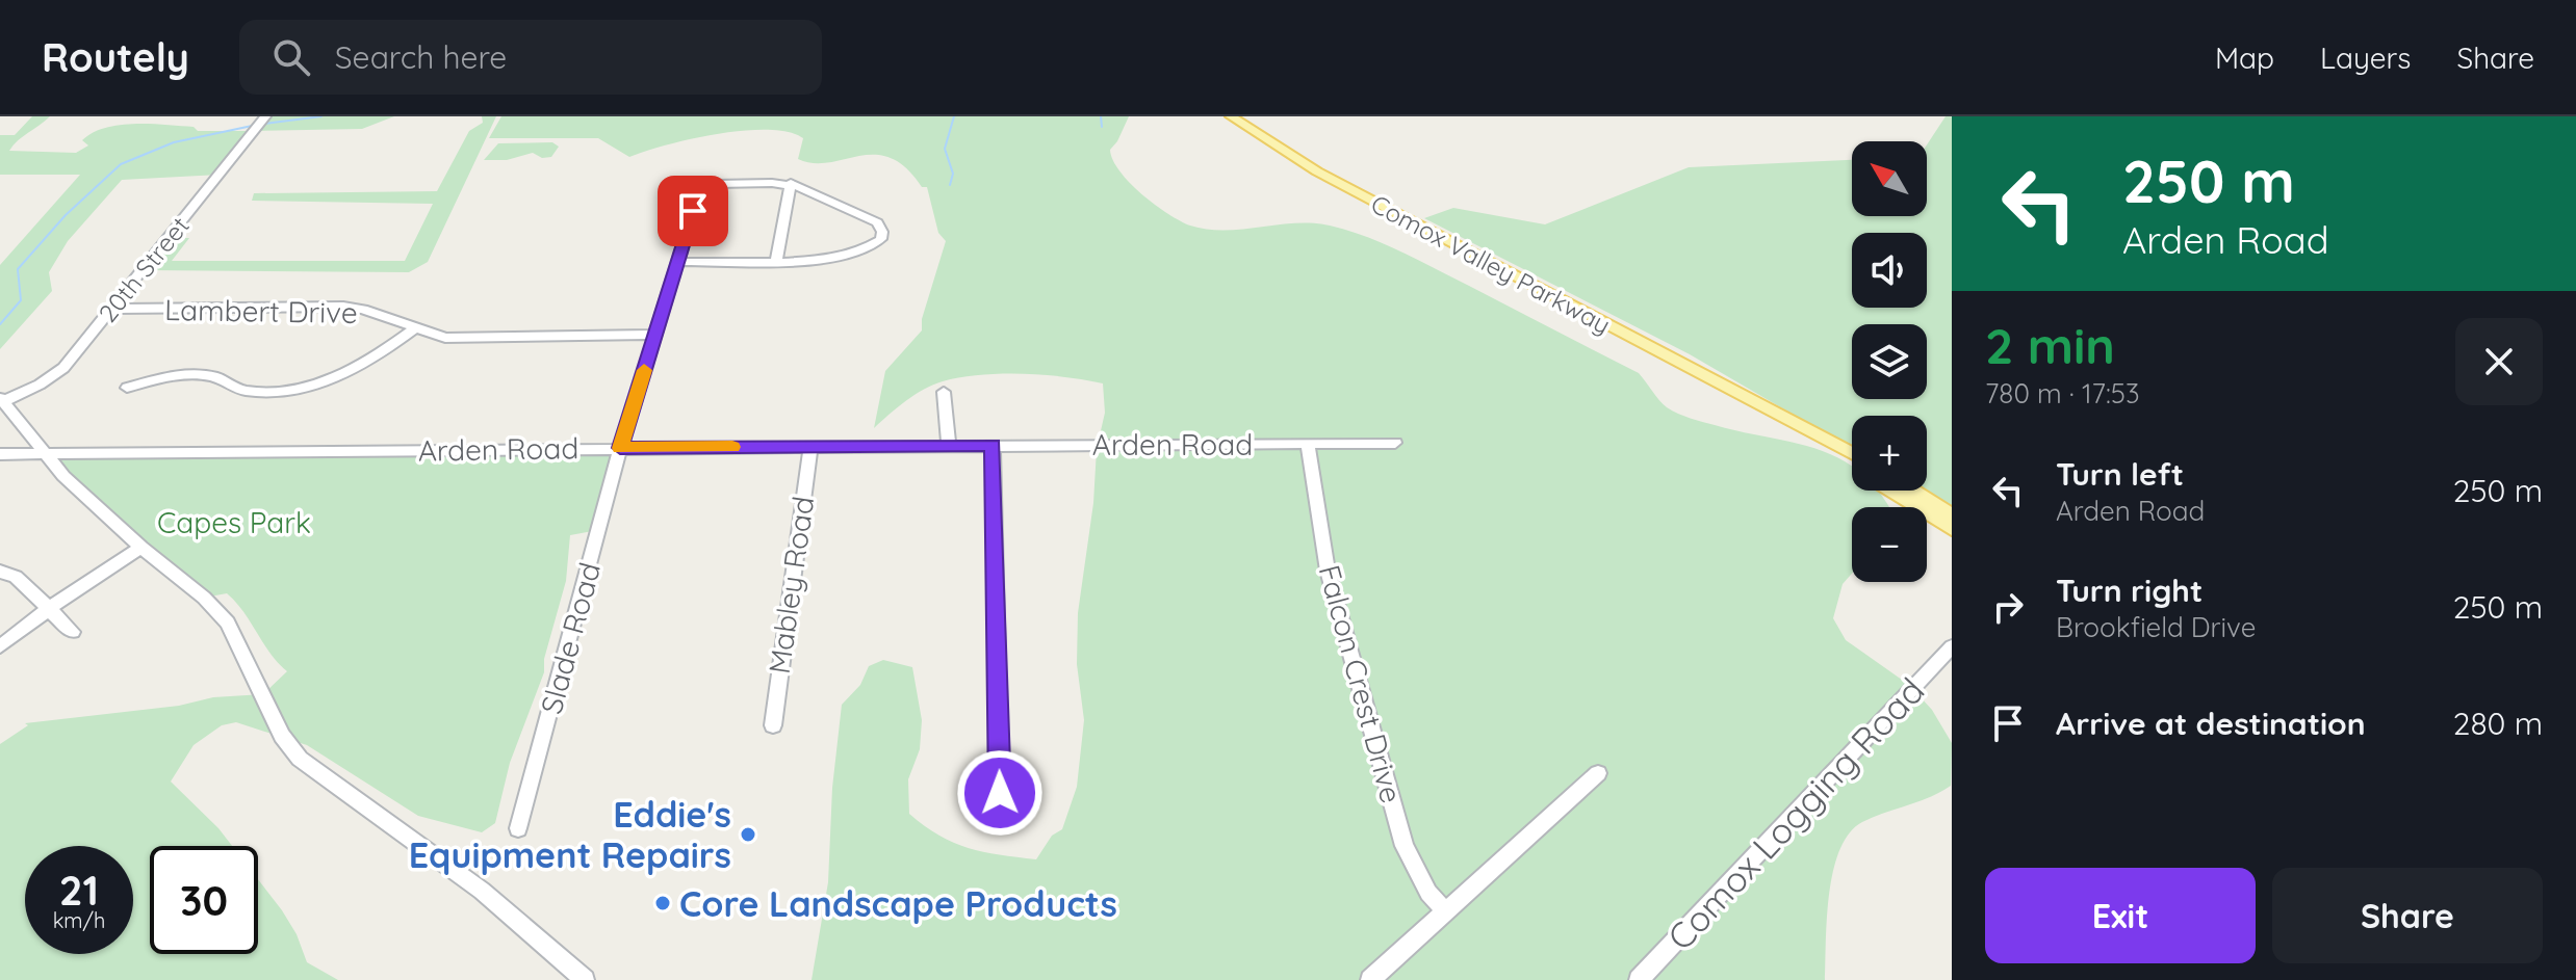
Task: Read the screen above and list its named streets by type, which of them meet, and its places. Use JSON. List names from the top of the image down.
{
  "streets": {
    "main road": ["Comox Valley Parkway"],
    "street": [
      "20th Street",
      "Lambert Drive",
      "Arden Road",
      "Mabley Road",
      "Slade Road",
      "Falcon Crest Drive",
      "Comox Logging Road"
    ]
  },
  "crossings": [
    ["20th Street", "Lambert Drive"],
    ["Lambert Drive", "Slade Road"],
    ["Arden Road", "Mabley Road"],
    ["Arden Road", "Slade Road"],
    ["Arden Road", "Falcon Crest Drive"]
  ],
  "parks": ["Capes Park"],
  "places": ["Eddie's Equipment Repairs", "Core Landscape Products"],
  "north": "top left",
  "page": {
    "header": "Routely",
    "search": "Search here",
    "nav": ["Map", "Layers", "Share"],
    "turn": ["250 m", "Arden Road"],
    "map_buttons": ["+", "−"],
    "heading": ["2 min", "780 m · 17:53"],
    "list": [
      {
        "name": "Turn left",
        "note": "Arden Road",
        "value": "250 m"
      },
      {
        "name": "Turn right",
        "note": "Brookfield Drive",
        "value": "250 m"
      },
      {
        "name": "Arrive at destination",
        "value": "280 m"
      }
    ],
    "speed": "21 km/h",
    "limit": "30",
    "buttons": ["Exit", "Share"]
  }
}
